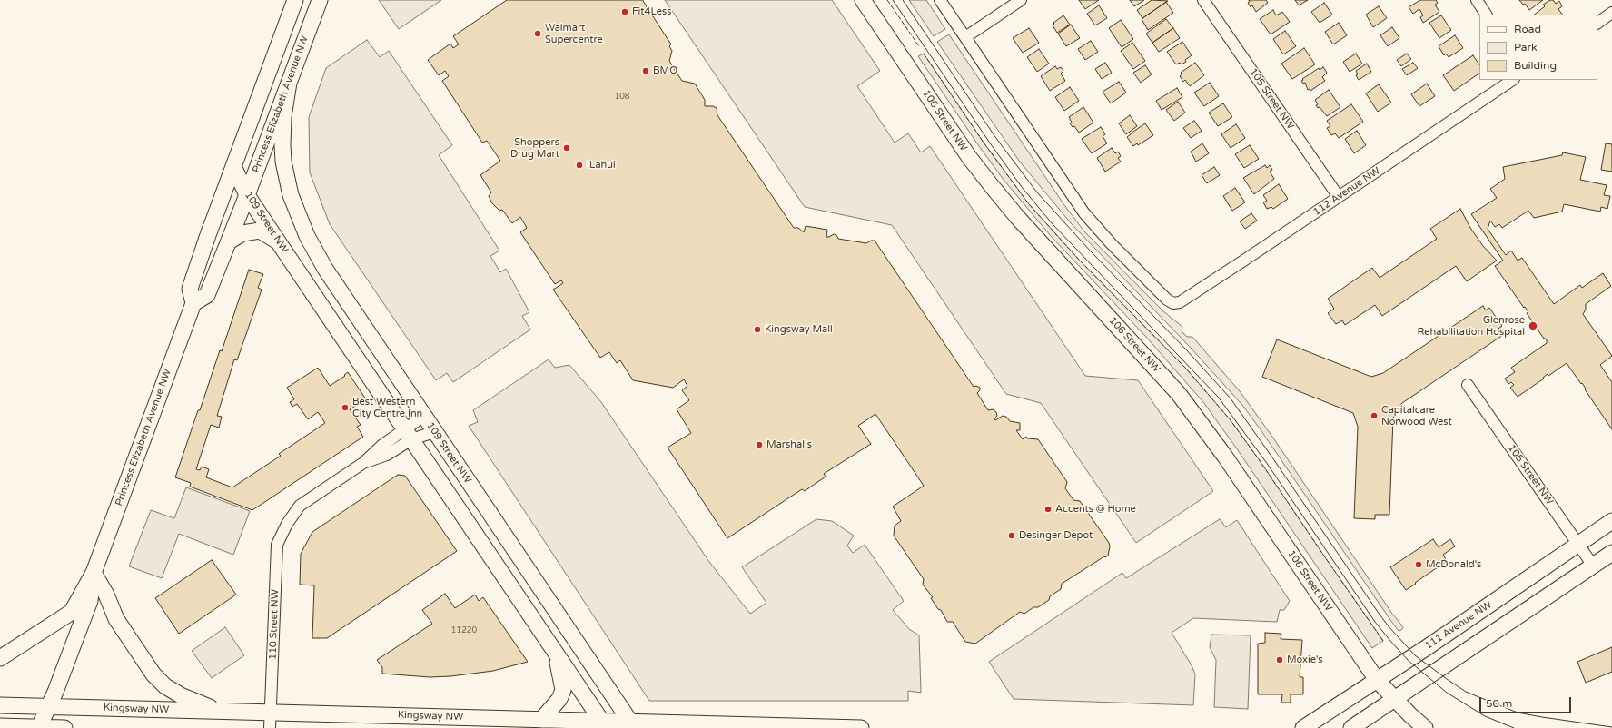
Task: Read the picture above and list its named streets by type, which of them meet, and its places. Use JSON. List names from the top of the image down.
{
  "streets": {
    "main road": [
      "Princess Elizabeth Avenue NW",
      "106 Street NW",
      "109 Street NW",
      "111 Avenue NW",
      "Kingsway NW"
    ],
    "street": ["105 Street NW", "112 Avenue NW", "110 Street NW"]
  },
  "crossings": [
    ["105 Street NW", "112 Avenue NW"],
    ["105 Street NW", "111 Avenue NW"],
    ["Princess Elizabeth Avenue NW", "109 Street NW"],
    ["Princess Elizabeth Avenue NW", "Kingsway NW"],
    ["106 Street NW", "111 Avenue NW"],
    ["109 Street NW", "110 Street NW"],
    ["109 Street NW", "Kingsway NW"],
    ["110 Street NW", "Kingsway NW"]
  ],
  "places": [
    "Fit4Less",
    "Walmart Supercentre",
    "BMO",
    "Shoppers Drug Mart",
    "!Lahui",
    "Glenrose Rehabilitation Hospital",
    "Kingsway Mall",
    "Best Western City Centre Inn",
    "Capitalcare Norwood West",
    "Marshalls",
    "Accents @ Home",
    "Desinger Depot",
    "McDonald's",
    "Moxie's"
  ],
  "house_numbers": ["108", "11220"],
  "legend": ["Road", "Park", "Building"],
  "scale_bar": "50 m"
}
